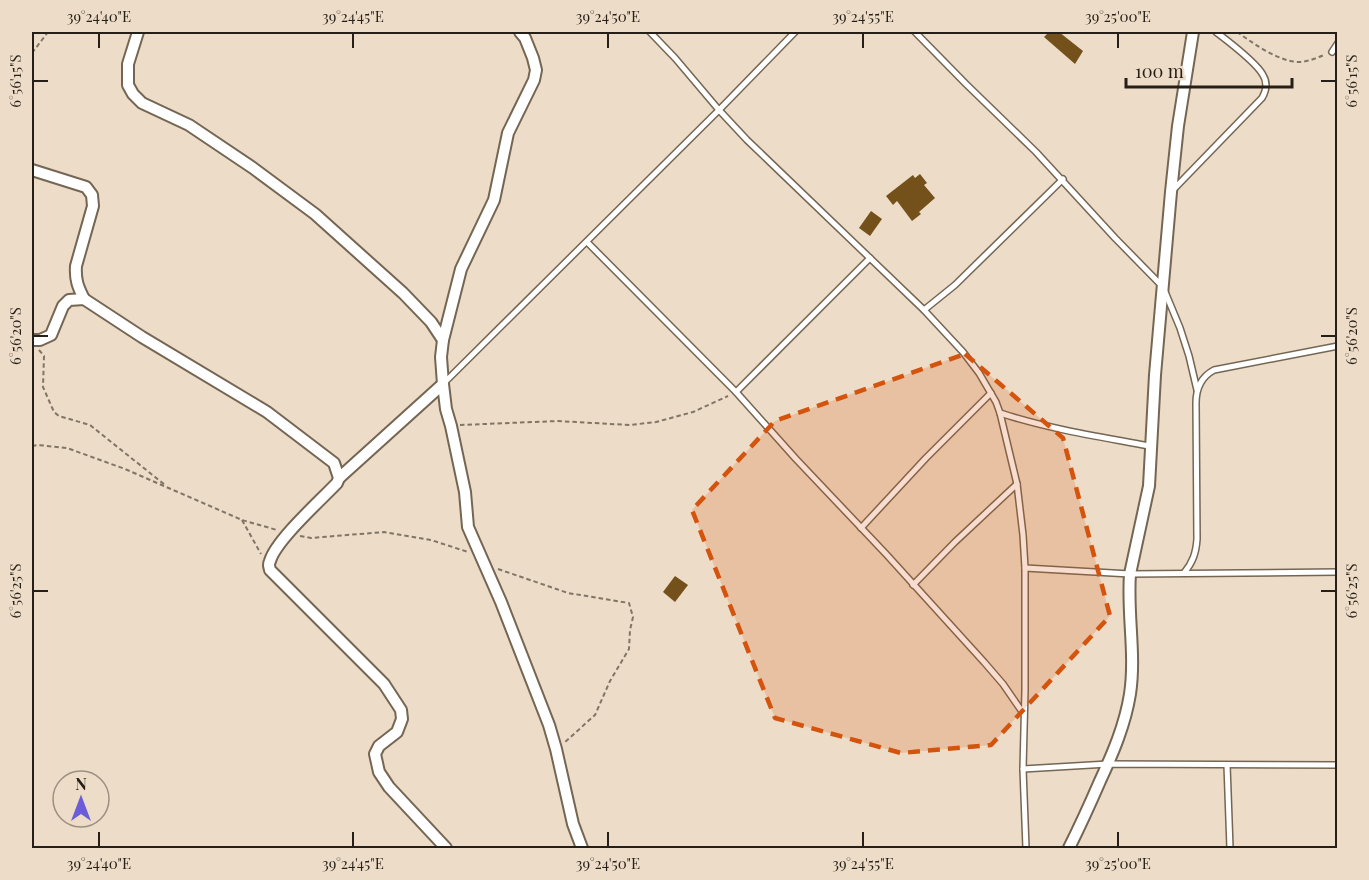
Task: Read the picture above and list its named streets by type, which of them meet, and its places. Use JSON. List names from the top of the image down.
{
  "scale_bar": "100 m",
  "north": "top",
  "coordinates": [
    "39°24'40\"E",
    "39°24'45\"E",
    "39°24'50\"E",
    "39°24'55\"E",
    "39°25'00\"E",
    "6°56'15\"S",
    "6°56'20\"S",
    "6°56'25\"S"
  ]
}
